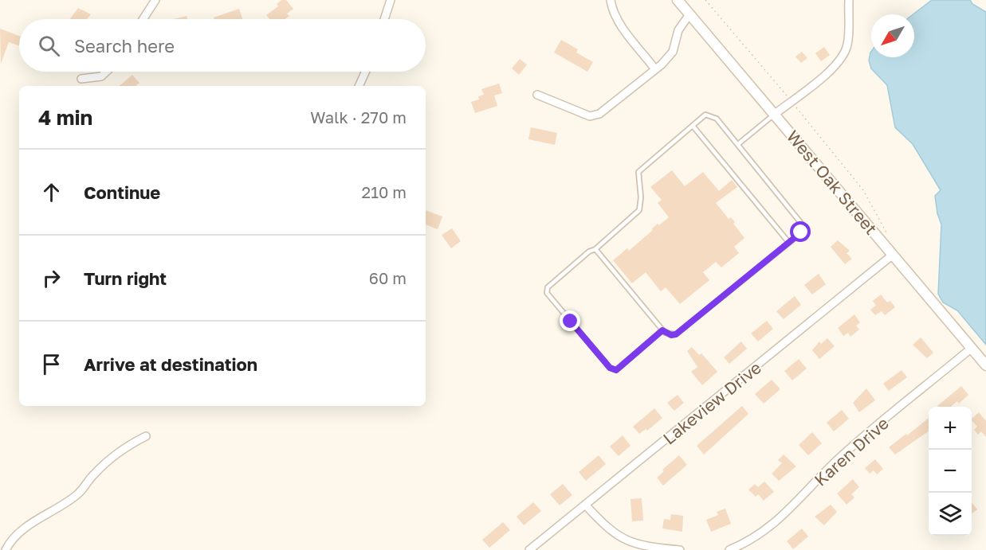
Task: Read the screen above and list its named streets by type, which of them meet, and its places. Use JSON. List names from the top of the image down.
{
  "streets": {
    "main road": ["West Oak Street"],
    "street": ["Lakeview Drive", "Karen Drive"]
  },
  "crossings": [
    ["West Oak Street", "Lakeview Drive"],
    ["West Oak Street", "Karen Drive"]
  ],
  "north": "bottom left",
  "page": {
    "search": "Search here",
    "heading": ["4 min", "Walk · 270 m"],
    "list": [
      ["Continue", "210 m"],
      ["Turn right", "60 m"],
      "Arrive at destination"
    ],
    "map_buttons": ["+", "−"]
  }
}
